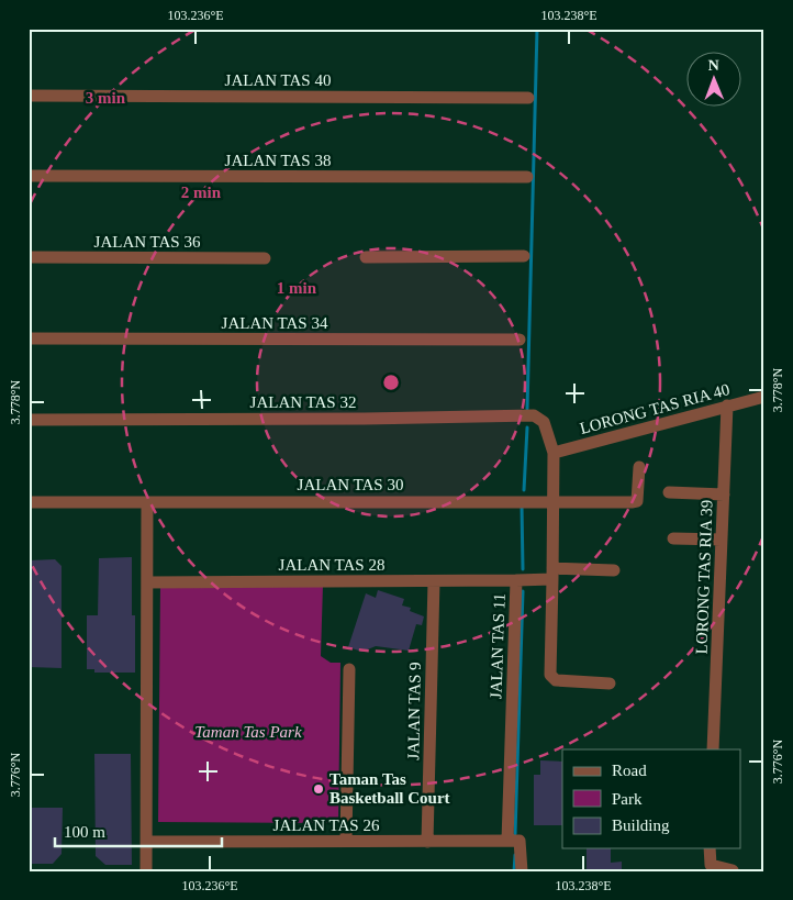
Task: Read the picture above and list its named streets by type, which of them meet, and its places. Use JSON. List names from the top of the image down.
{
  "streets": {
    "street": [
      "JALAN TAS 40",
      "JALAN TAS 38",
      "JALAN TAS 36",
      "JALAN TAS 34",
      "JALAN TAS 32",
      "LORONG TAS RIA 40",
      "JALAN TAS 30",
      "JALAN TAS 28",
      "LORONG TAS RIA 39",
      "JALAN TAS 11",
      "JALAN TAS 9",
      "JALAN TAS 26"
    ]
  },
  "crossings": [
    ["JALAN TAS 32", "LORONG TAS RIA 40"],
    ["LORONG TAS RIA 40", "LORONG TAS RIA 39"],
    ["JALAN TAS 28", "JALAN TAS 11"],
    ["JALAN TAS 28", "JALAN TAS 9"],
    ["JALAN TAS 11", "JALAN TAS 26"],
    ["JALAN TAS 9", "JALAN TAS 26"]
  ],
  "parks": ["Taman Tas Park"],
  "places": ["Taman Tas Basketball Court"],
  "legend": ["Road", "Park", "Building"],
  "scale_bar": "100 m",
  "north": "top",
  "coordinates": [
    "103.236°E",
    "103.238°E",
    "3.778°N",
    "3.776°N"
  ],
  "rings": ["3 min", "2 min", "1 min"]
}
